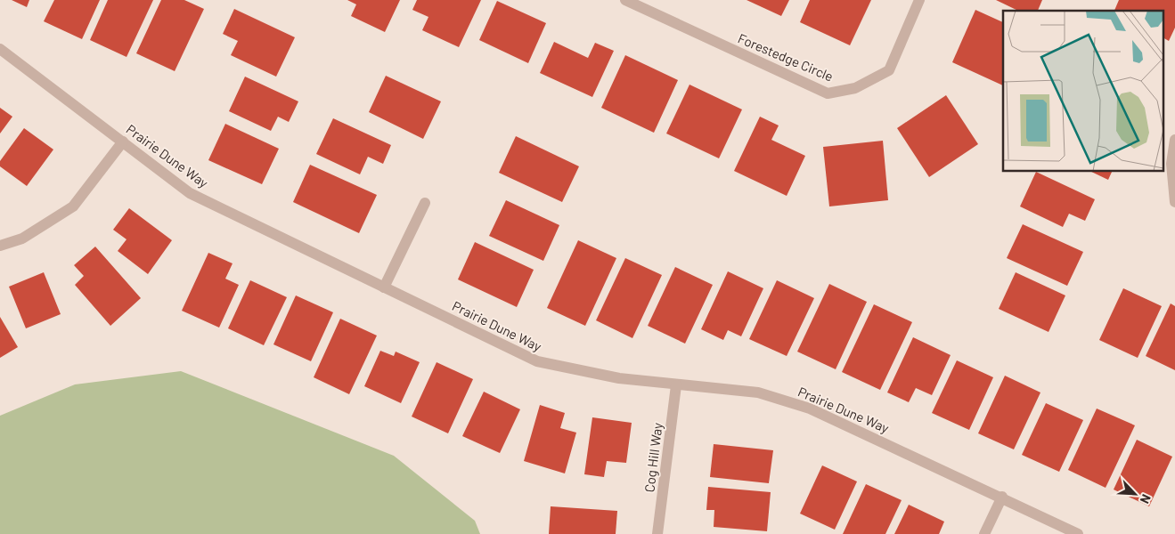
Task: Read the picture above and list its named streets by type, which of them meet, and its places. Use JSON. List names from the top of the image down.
{
  "streets": {
    "street": ["Forestedge Circle", "Prairie Dune Way", "Cog Hill Way"]
  },
  "crossings": [
    ["Prairie Dune Way", "Cog Hill Way"]
  ],
  "north": "bottom right"
}
